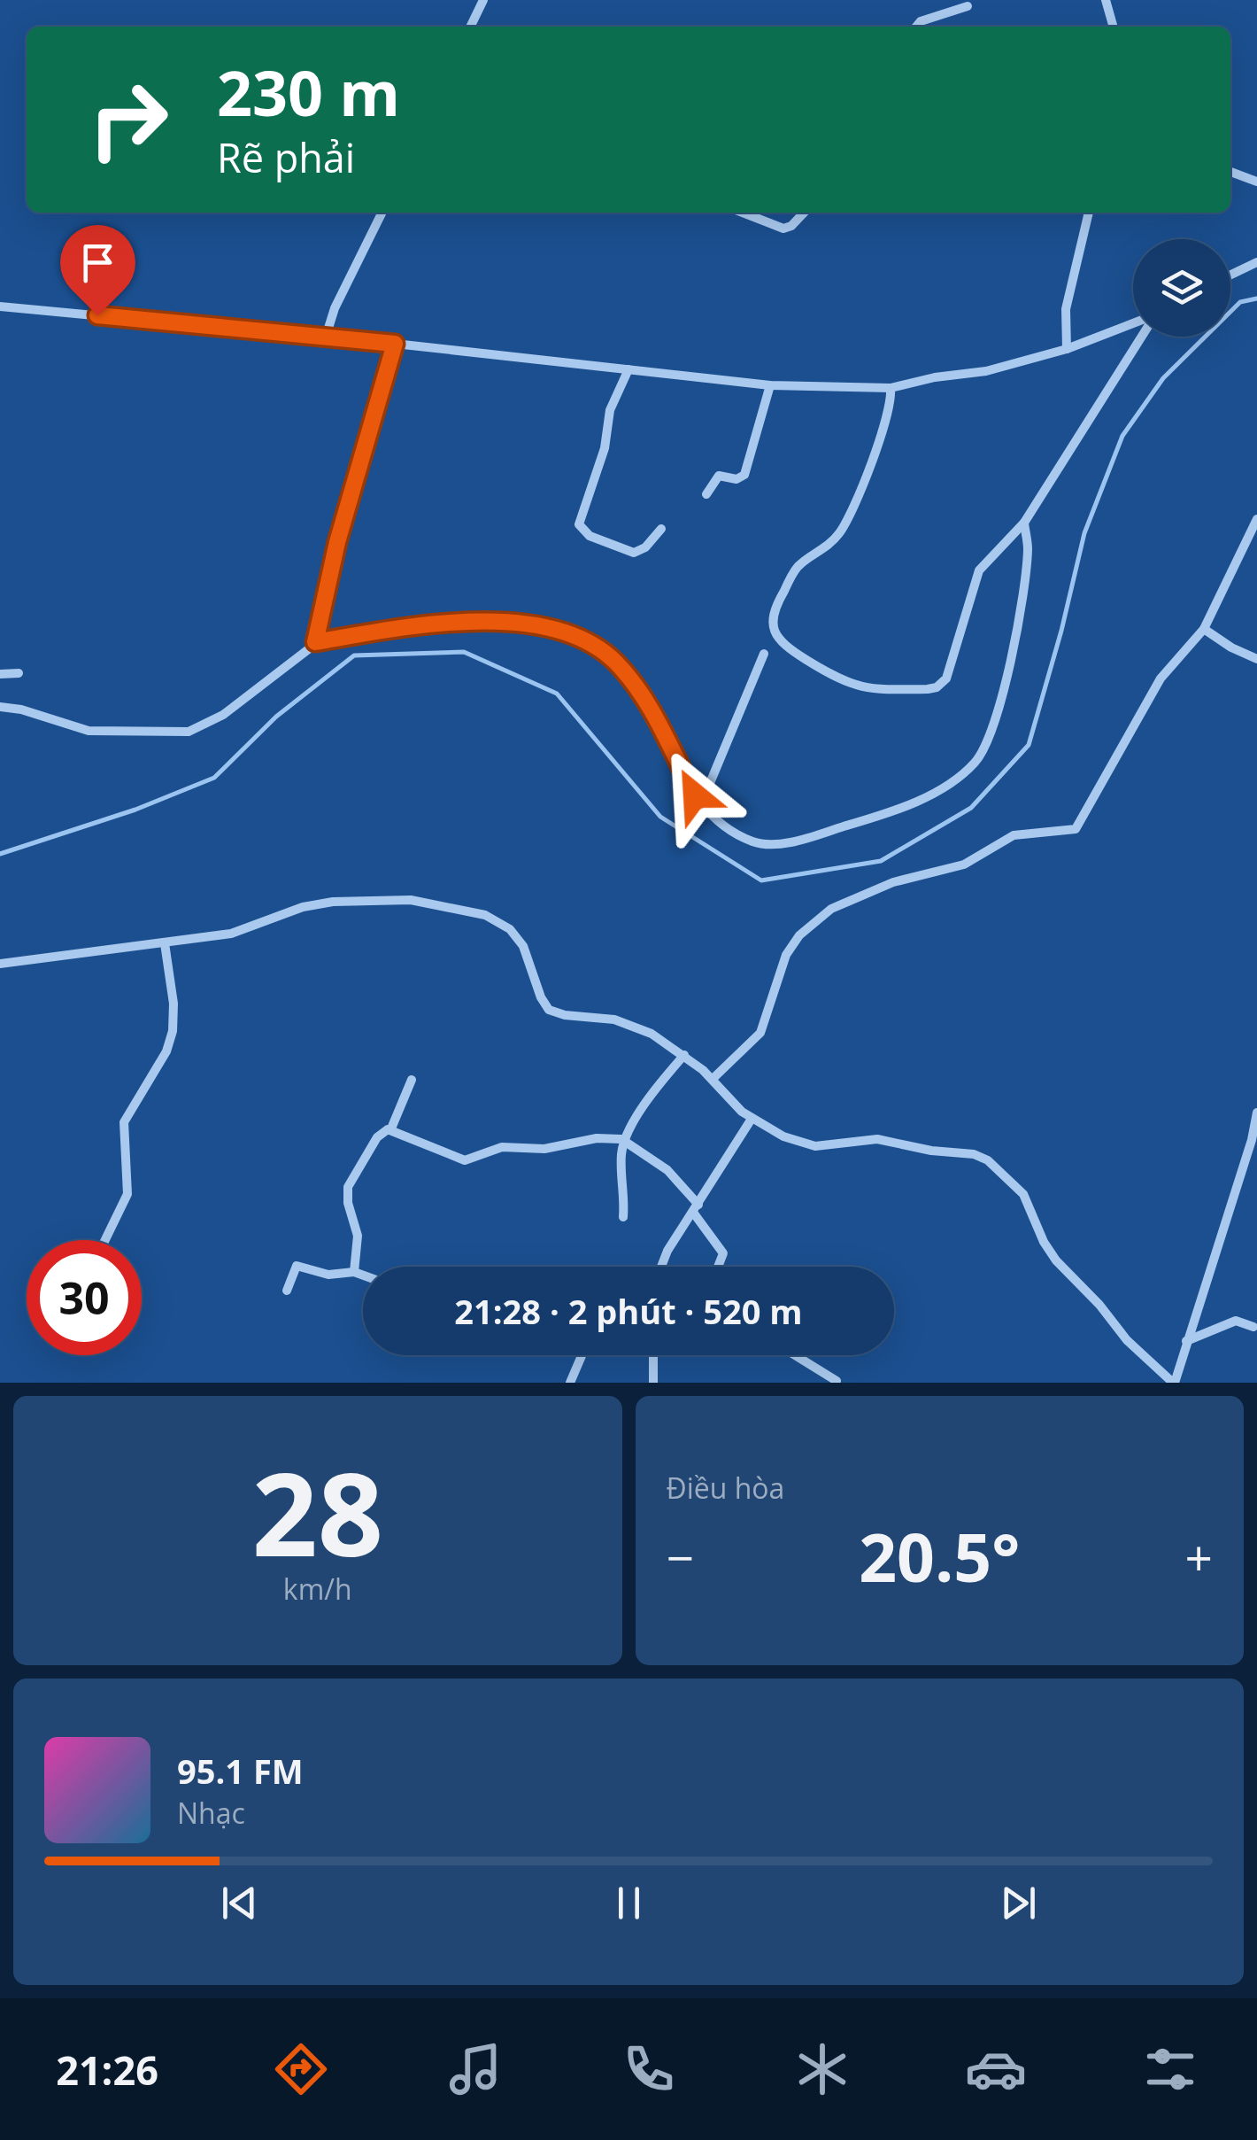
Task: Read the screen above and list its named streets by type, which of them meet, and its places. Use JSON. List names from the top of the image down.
{
  "page": {
    "turn": ["230 m", "Rẽ phải"],
    "limit": "30",
    "trip": "21:28 · 2 phút · 520 m",
    "tile": [
      ["28", "km/h"],
      "Điều hòa"
    ],
    "heat": ["−", "20.5°", "+"],
    "song": ["95.1 FM", "Nhạc"],
    "tabs": "21:26"
  }
}
